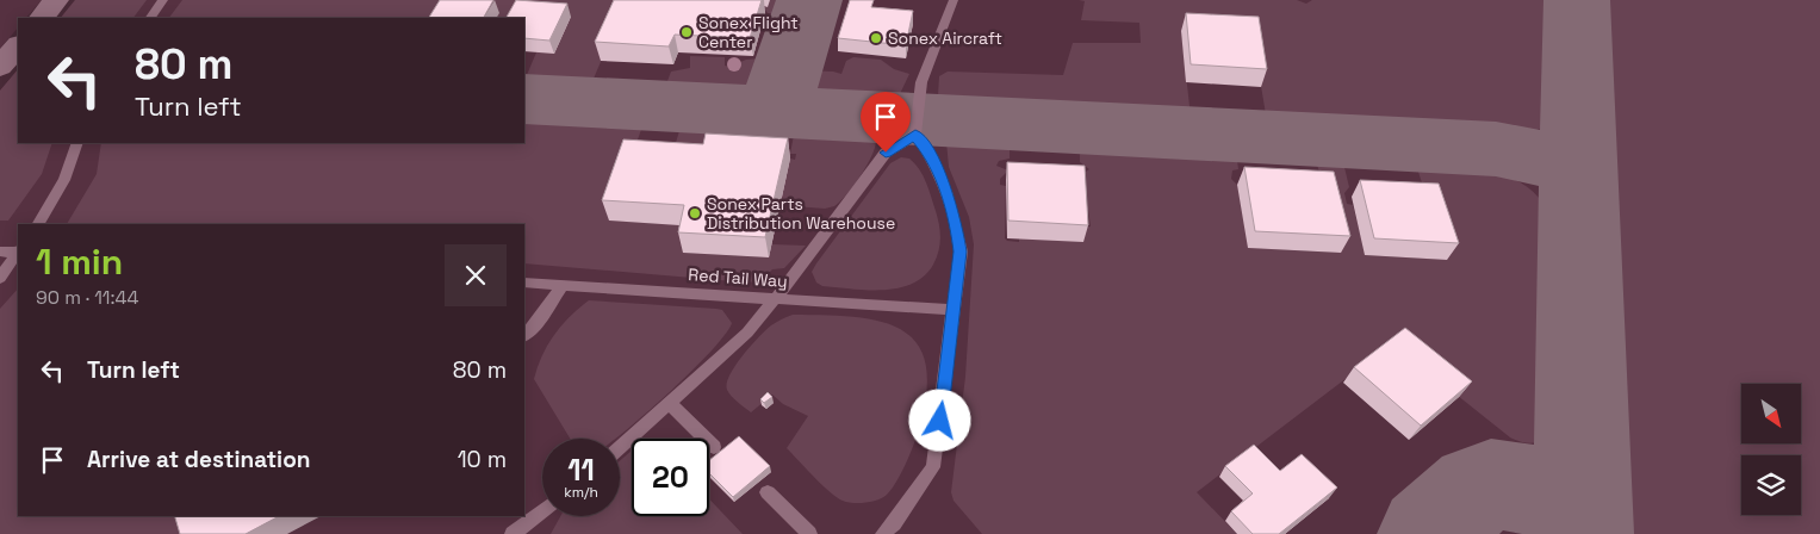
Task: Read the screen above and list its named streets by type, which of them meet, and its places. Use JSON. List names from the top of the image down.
{
  "streets": {
    "lane": ["Red Tail Way"]
  },
  "places": ["Sonex Flight Center", "Sonex Aircraft", "Sonex Parts Distribution Warehouse"],
  "north": "bottom right",
  "page": {
    "turn": ["80 m", "Turn left"],
    "heading": ["1 min", "90 m · 11:44"],
    "list": [
      {
        "name": "Turn left",
        "value": "80 m"
      },
      {
        "name": "Arrive at destination",
        "value": "10 m"
      }
    ],
    "speed": "11 km/h",
    "limit": "20"
  }
}
